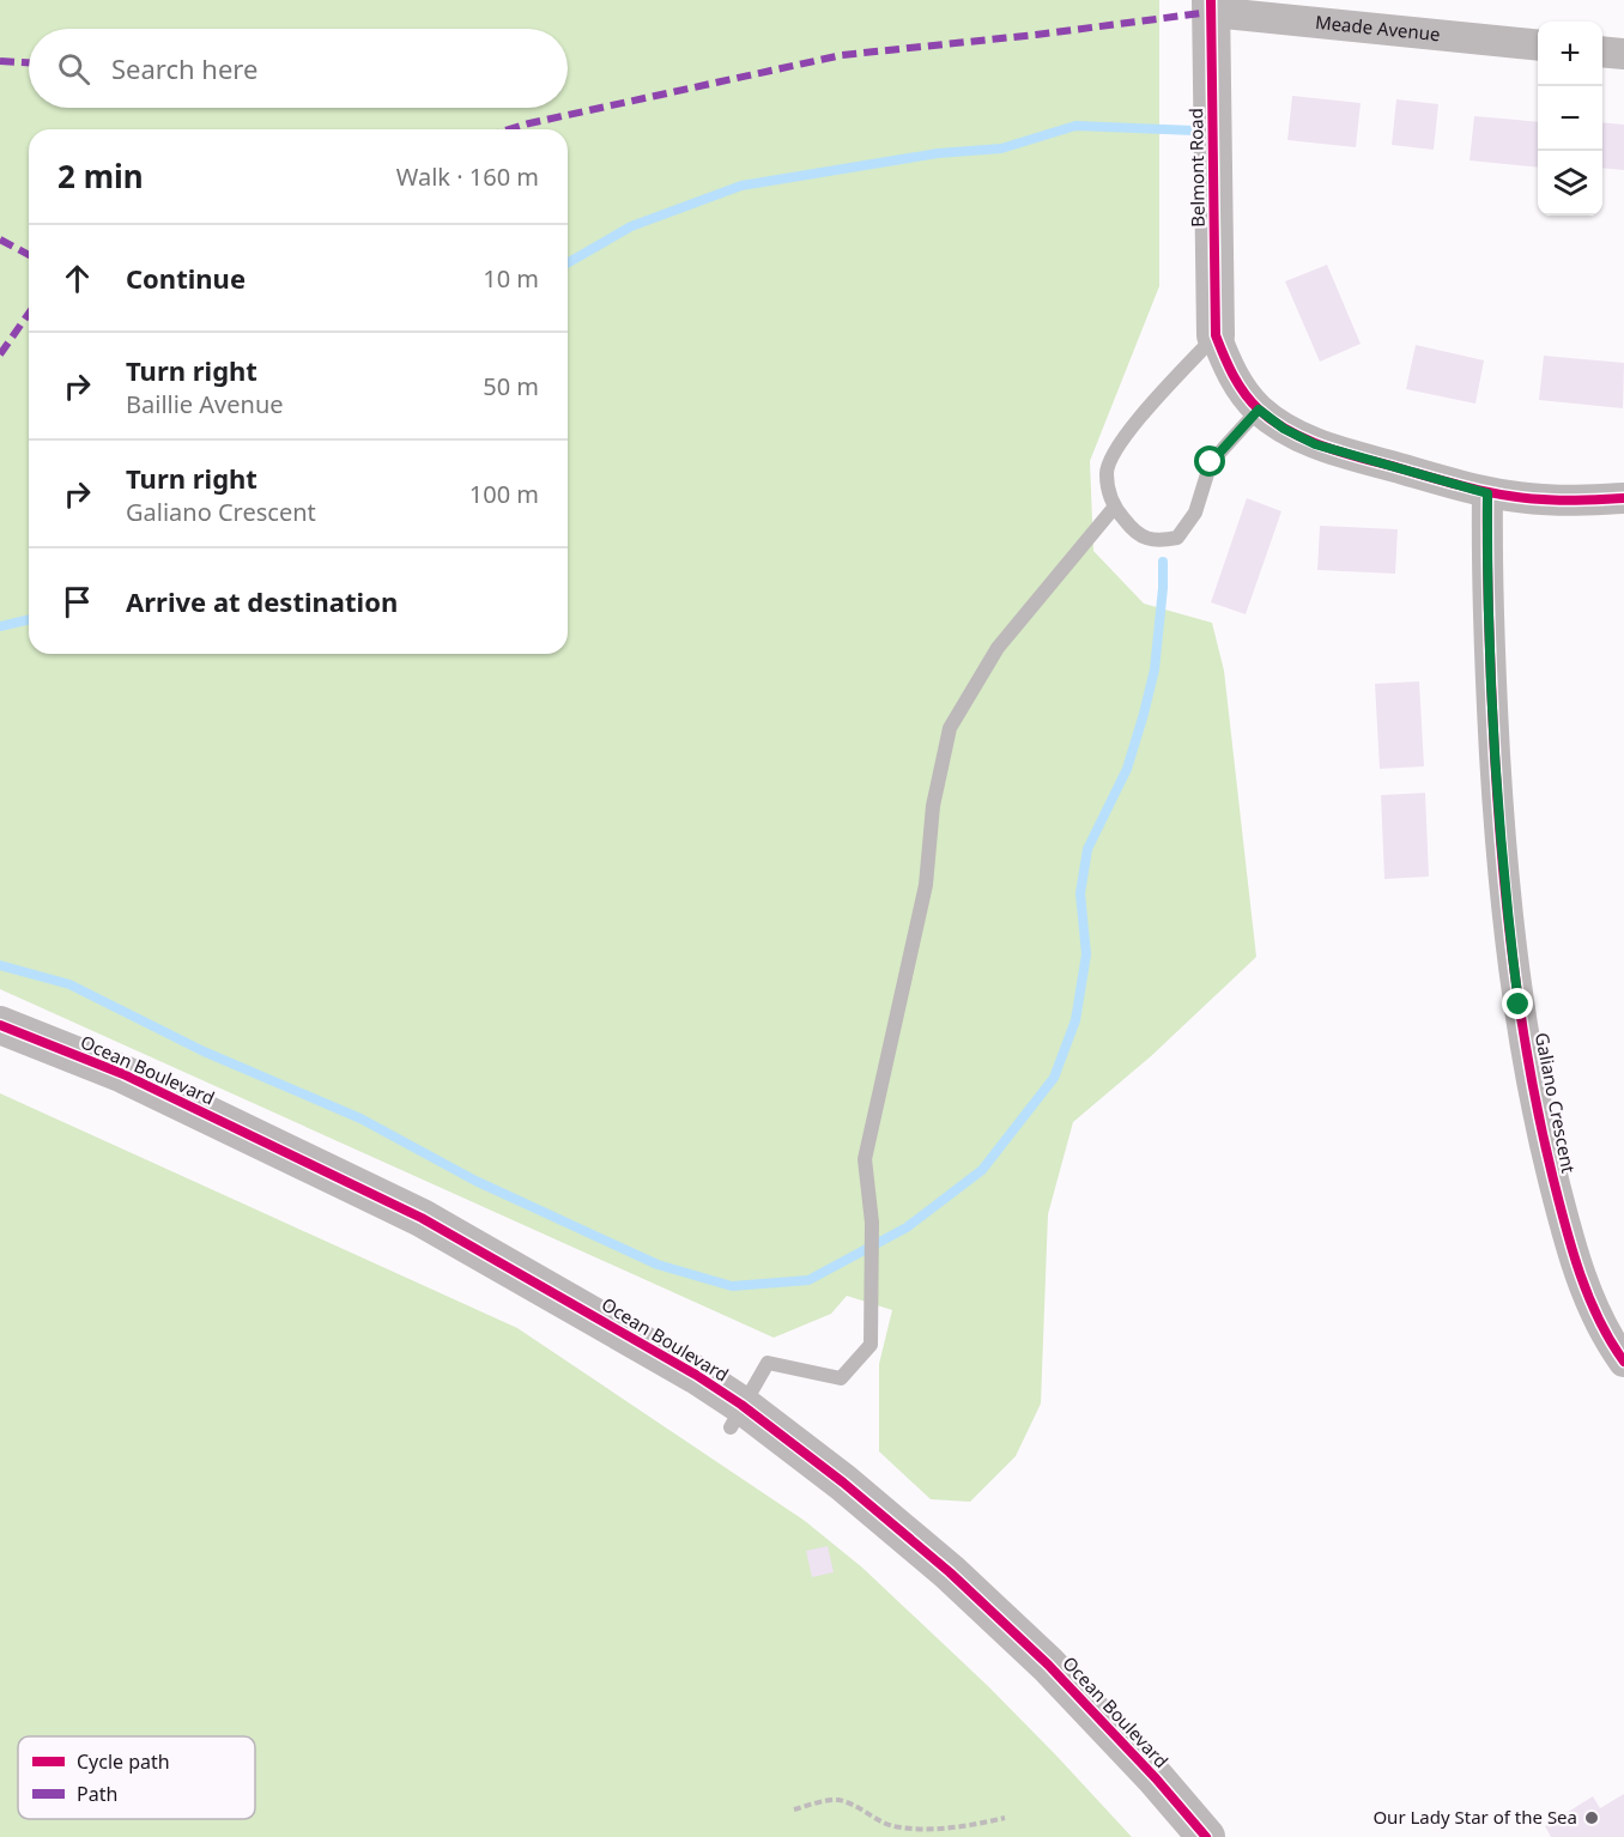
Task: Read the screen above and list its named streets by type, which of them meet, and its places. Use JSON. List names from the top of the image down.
{
  "streets": {
    "street": [
      "Meade Avenue",
      "Belmont Road",
      "Ocean Boulevard",
      "Galiano Crescent"
    ]
  },
  "crossings": [
    ["Meade Avenue", "Belmont Road"]
  ],
  "places": ["Our Lady Star of the Sea"],
  "legend": ["Cycle path", "Path"],
  "page": {
    "map_buttons": ["+", "−"],
    "search": "Search here",
    "heading": ["2 min", "Walk · 160 m"],
    "list": [
      ["Continue", "10 m"],
      ["Turn right", "Baillie Avenue", "50 m"],
      ["Turn right", "Galiano Crescent", "100 m"],
      "Arrive at destination"
    ]
  }
}
